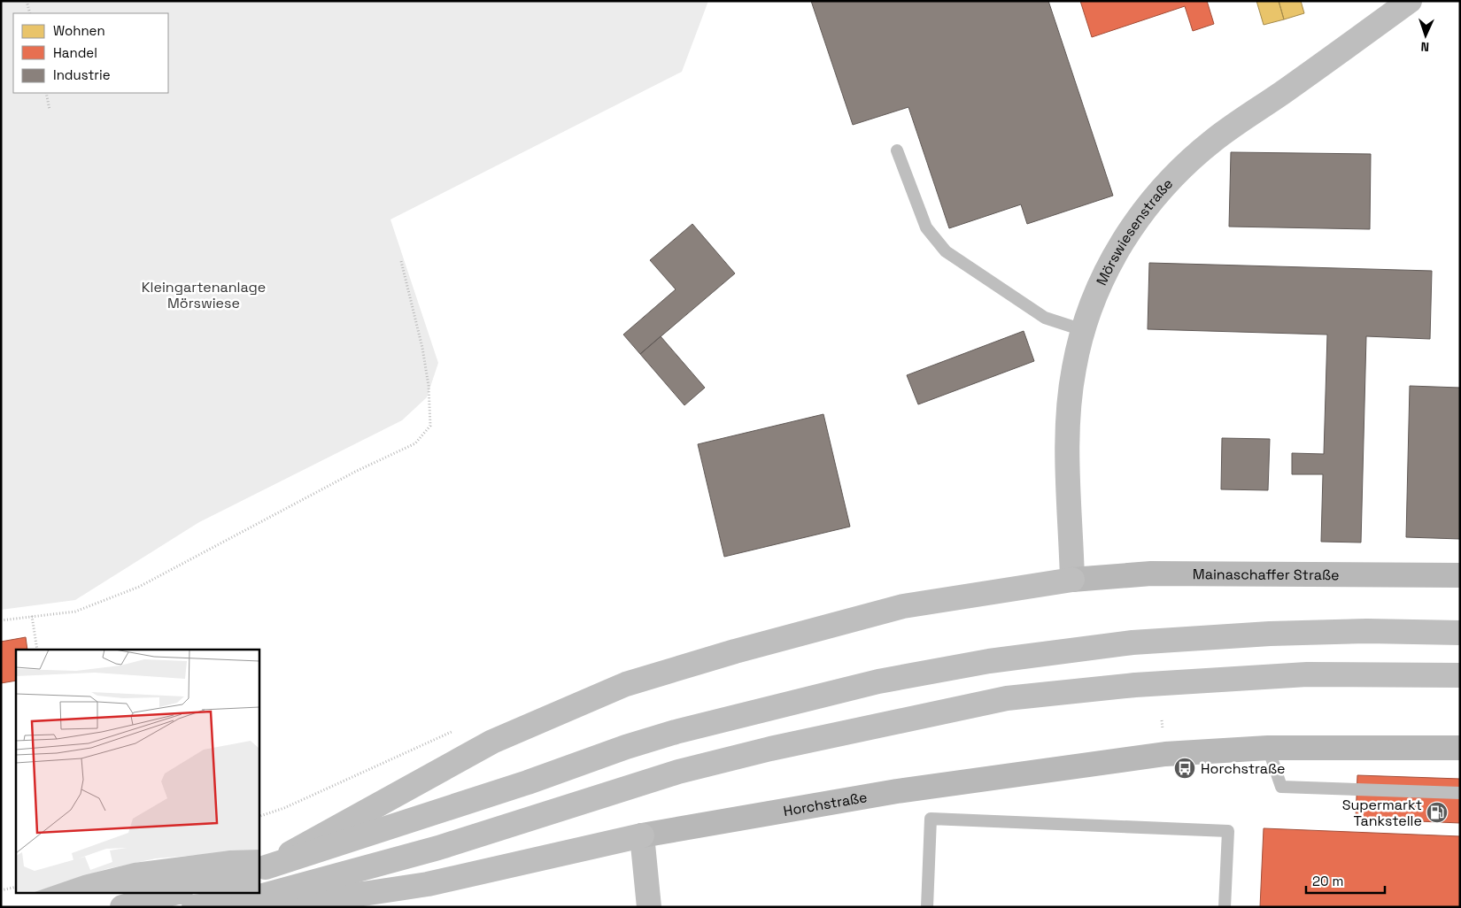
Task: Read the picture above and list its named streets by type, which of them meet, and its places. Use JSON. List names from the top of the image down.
{
  "streets": {
    "main road": ["Mörswiesenstraße"],
    "street": ["Mainaschaffer Straße", "Horchstraße"]
  },
  "crossings": [
    ["Mörswiesenstraße", "Mainaschaffer Straße"]
  ],
  "parks": ["Kleingartenanlage Mörswiese"],
  "places": {
    "bus stop": ["Horchstraße"],
    "fuel station": ["Supermarkt Tankstelle"]
  },
  "legend": ["Wohnen", "Handel", "Industrie"],
  "scale_bar": "20 m",
  "north": "bottom"
}
